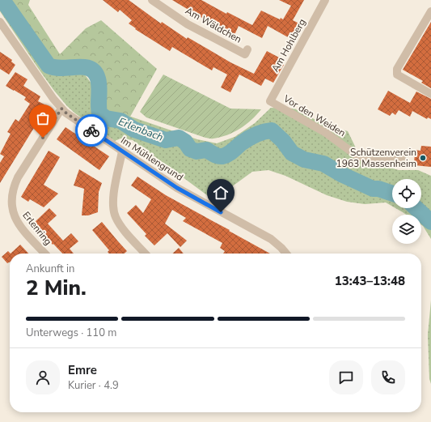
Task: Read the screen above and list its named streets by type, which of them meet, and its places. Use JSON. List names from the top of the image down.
{
  "streets": {
    "street": [
      "Am Wäldchen",
      "Am Hohlberg",
      "Vor den Weiden",
      "Im Mühlengrund",
      "Erlenring"
    ]
  },
  "crossings": [
    ["Am Hohlberg", "Vor den Weiden"],
    ["Im Mühlengrund", "Erlenring"]
  ],
  "water": ["Erlenbach"],
  "places": ["Schützenverein 1963 Massenheim"],
  "page": {
    "heading": ["2 Min.", "Ankunft in", "13:43–13:48"],
    "panel": ["Emre", "Kurier · 4.9"],
    "bar": "Unterwegs · 110 m"
  }
}
